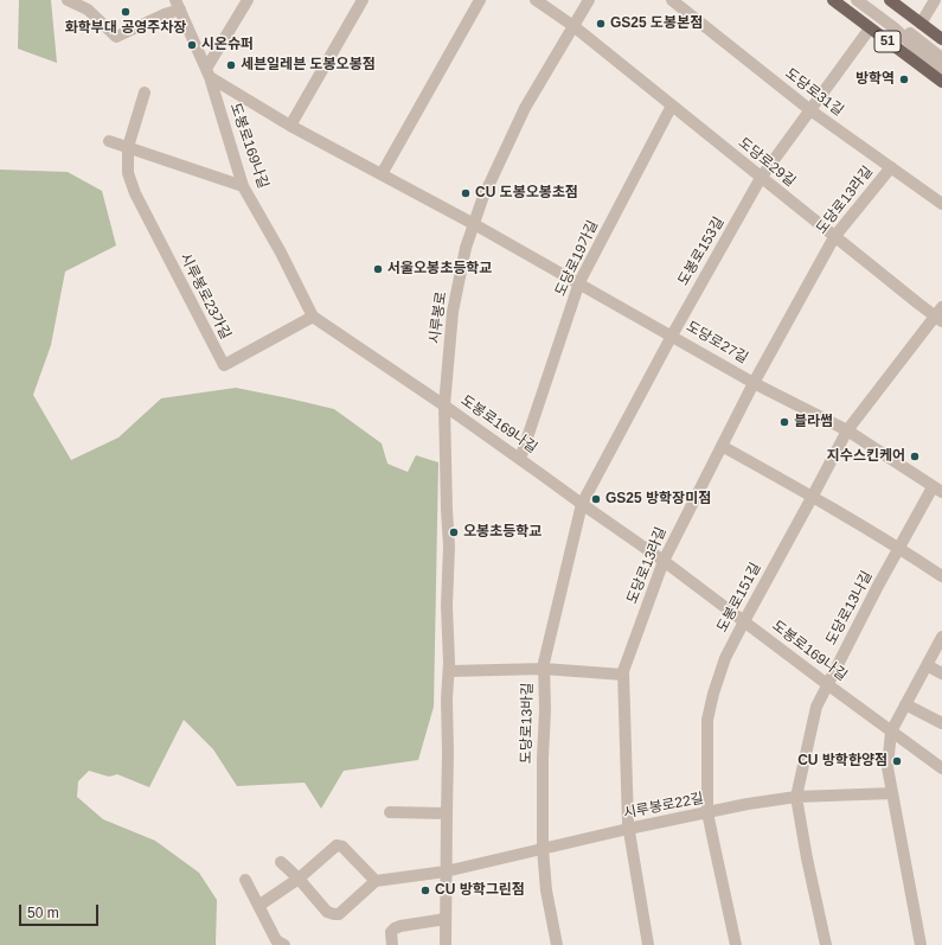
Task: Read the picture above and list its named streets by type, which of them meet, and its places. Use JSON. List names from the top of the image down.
{
  "streets": {
    "main road": ["51"],
    "street": [
      "도당로31길",
      "도봉로169나길",
      "도당로29길",
      "도당로13라길",
      "도봉로153길",
      "도당로19가길",
      "시루봉로23가길",
      "시루봉로",
      "도당로27길",
      "도봉로151길",
      "도당로13나길",
      "도당로13바길",
      "시루봉로22길"
    ]
  },
  "crossings": [
    ["51", "도봉로153길"],
    ["도당로31길", "도당로13라길"],
    ["도당로31길", "도봉로153길"],
    ["도봉로169나길", "도당로13라길"],
    ["도봉로169나길", "도봉로153길"],
    ["도봉로169나길", "도당로19가길"],
    ["도봉로169나길", "시루봉로23가길"],
    ["도봉로169나길", "시루봉로"],
    ["도봉로169나길", "도당로27길"],
    ["도봉로169나길", "도봉로151길"],
    ["도봉로169나길", "도당로13나길"],
    ["도봉로169나길", "도당로13바길"],
    ["도당로29길", "도당로13라길"],
    ["도당로29길", "도봉로153길"],
    ["도당로29길", "도당로19가길"],
    ["도당로29길", "시루봉로"],
    ["도당로29길", "도봉로151길"],
    ["도당로13라길", "도당로27길"],
    ["도당로13라길", "시루봉로22길"],
    ["도봉로153길", "도당로27길"],
    ["도봉로153길", "도당로13바길"],
    ["도당로19가길", "도당로27길"],
    ["시루봉로", "도당로27길"],
    ["시루봉로", "시루봉로22길"],
    ["도당로27길", "도봉로151길"],
    ["도당로27길", "도당로13나길"],
    ["도봉로151길", "시루봉로22길"],
    ["도당로13나길", "시루봉로22길"],
    ["도당로13바길", "시루봉로22길"]
  ],
  "places": [
    "화학부대 공영주차장",
    "GS25 도봉본점",
    "시온슈퍼",
    "세븐일레븐 도봉오봉점",
    "방학역",
    "CU 도봉오봉초점",
    "서울오봉초등학교",
    "블라썸",
    "지수스킨케어",
    "GS25 방학장미점",
    "오봉초등학교",
    "CU 방학한양점",
    "CU 방학그린점"
  ],
  "scale_bar": "50 m"
}
